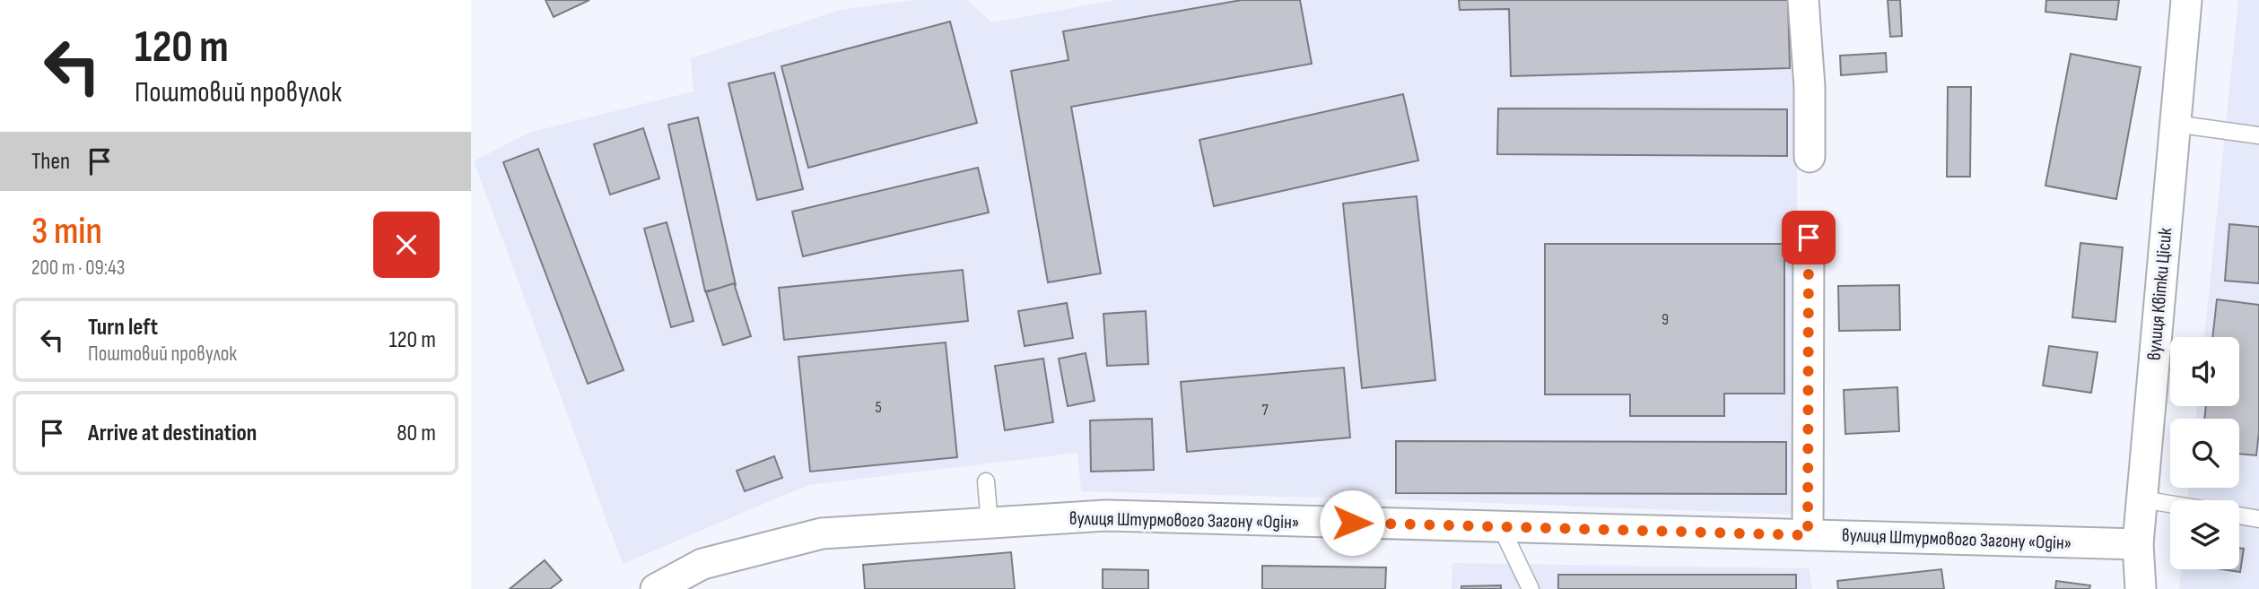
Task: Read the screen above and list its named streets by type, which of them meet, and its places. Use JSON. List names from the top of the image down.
{
  "streets": {
    "street": ["вулиця Квітки Цісик", "вулиця Штурмового Загону «Одін»"]
  },
  "crossings": [
    ["вулиця Квітки Цісик", "вулиця Штурмового Загону «Одін»"]
  ],
  "house_numbers": ["9", "5", "7"],
  "page": {
    "turn": ["120 m", "Поштовий провулок"],
    "then": "Then",
    "heading": ["3 min", "200 m · 09:43"],
    "list": [
      {
        "name": "Turn left",
        "note": "Поштовий провулок",
        "value": "120 m"
      },
      {
        "name": "Arrive at destination",
        "value": "80 m"
      }
    ]
  }
}
